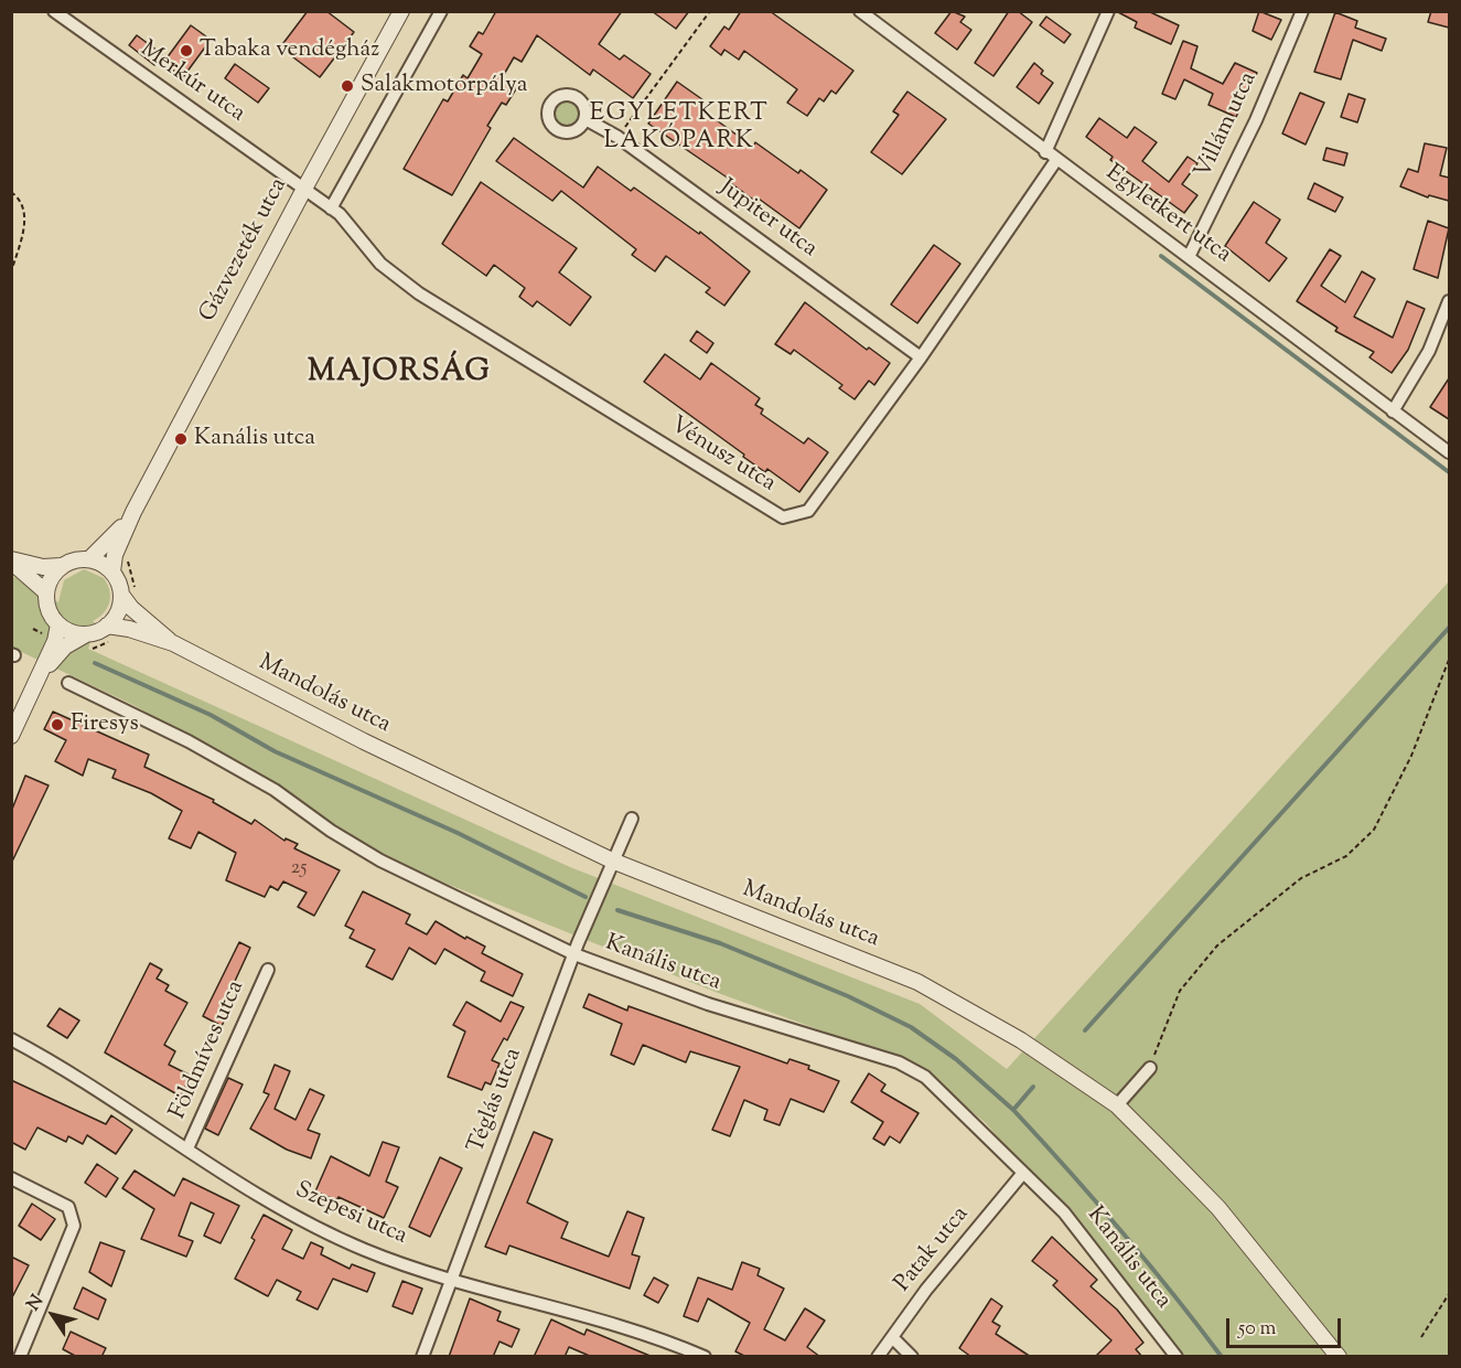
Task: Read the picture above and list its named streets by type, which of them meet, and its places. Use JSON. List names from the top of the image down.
{
  "streets": {
    "street": [
      "Merkúr utca",
      "Villám utca",
      "Egyletkert utca",
      "Jupiter utca",
      "Gázvezeték utca",
      "Vénusz utca",
      "Mandolás utca",
      "Kanális utca",
      "Földmíves utca",
      "Téglás utca",
      "Szepesi utca",
      "Patak utca"
    ]
  },
  "crossings": [
    ["Merkúr utca", "Gázvezeték utca"],
    ["Merkúr utca", "Vénusz utca"],
    ["Villám utca", "Egyletkert utca"],
    ["Egyletkert utca", "Vénusz utca"],
    ["Jupiter utca", "Vénusz utca"],
    ["Gázvezeték utca", "Vénusz utca"],
    ["Gázvezeték utca", "Mandolás utca"],
    ["Mandolás utca", "Téglás utca"],
    ["Kanális utca", "Téglás utca"],
    ["Kanális utca", "Patak utca"],
    ["Földmíves utca", "Szepesi utca"],
    ["Téglás utca", "Szepesi utca"]
  ],
  "districts": ["EGYLETKERT LAKÓPARK", "MAJORSÁG"],
  "places": [
    "Tabaka vendégház",
    "Salakmotorpálya",
    "Kanális utca",
    "Firesys"
  ],
  "house_numbers": ["25"],
  "scale_bar": "50 m",
  "north": "top left"
}
